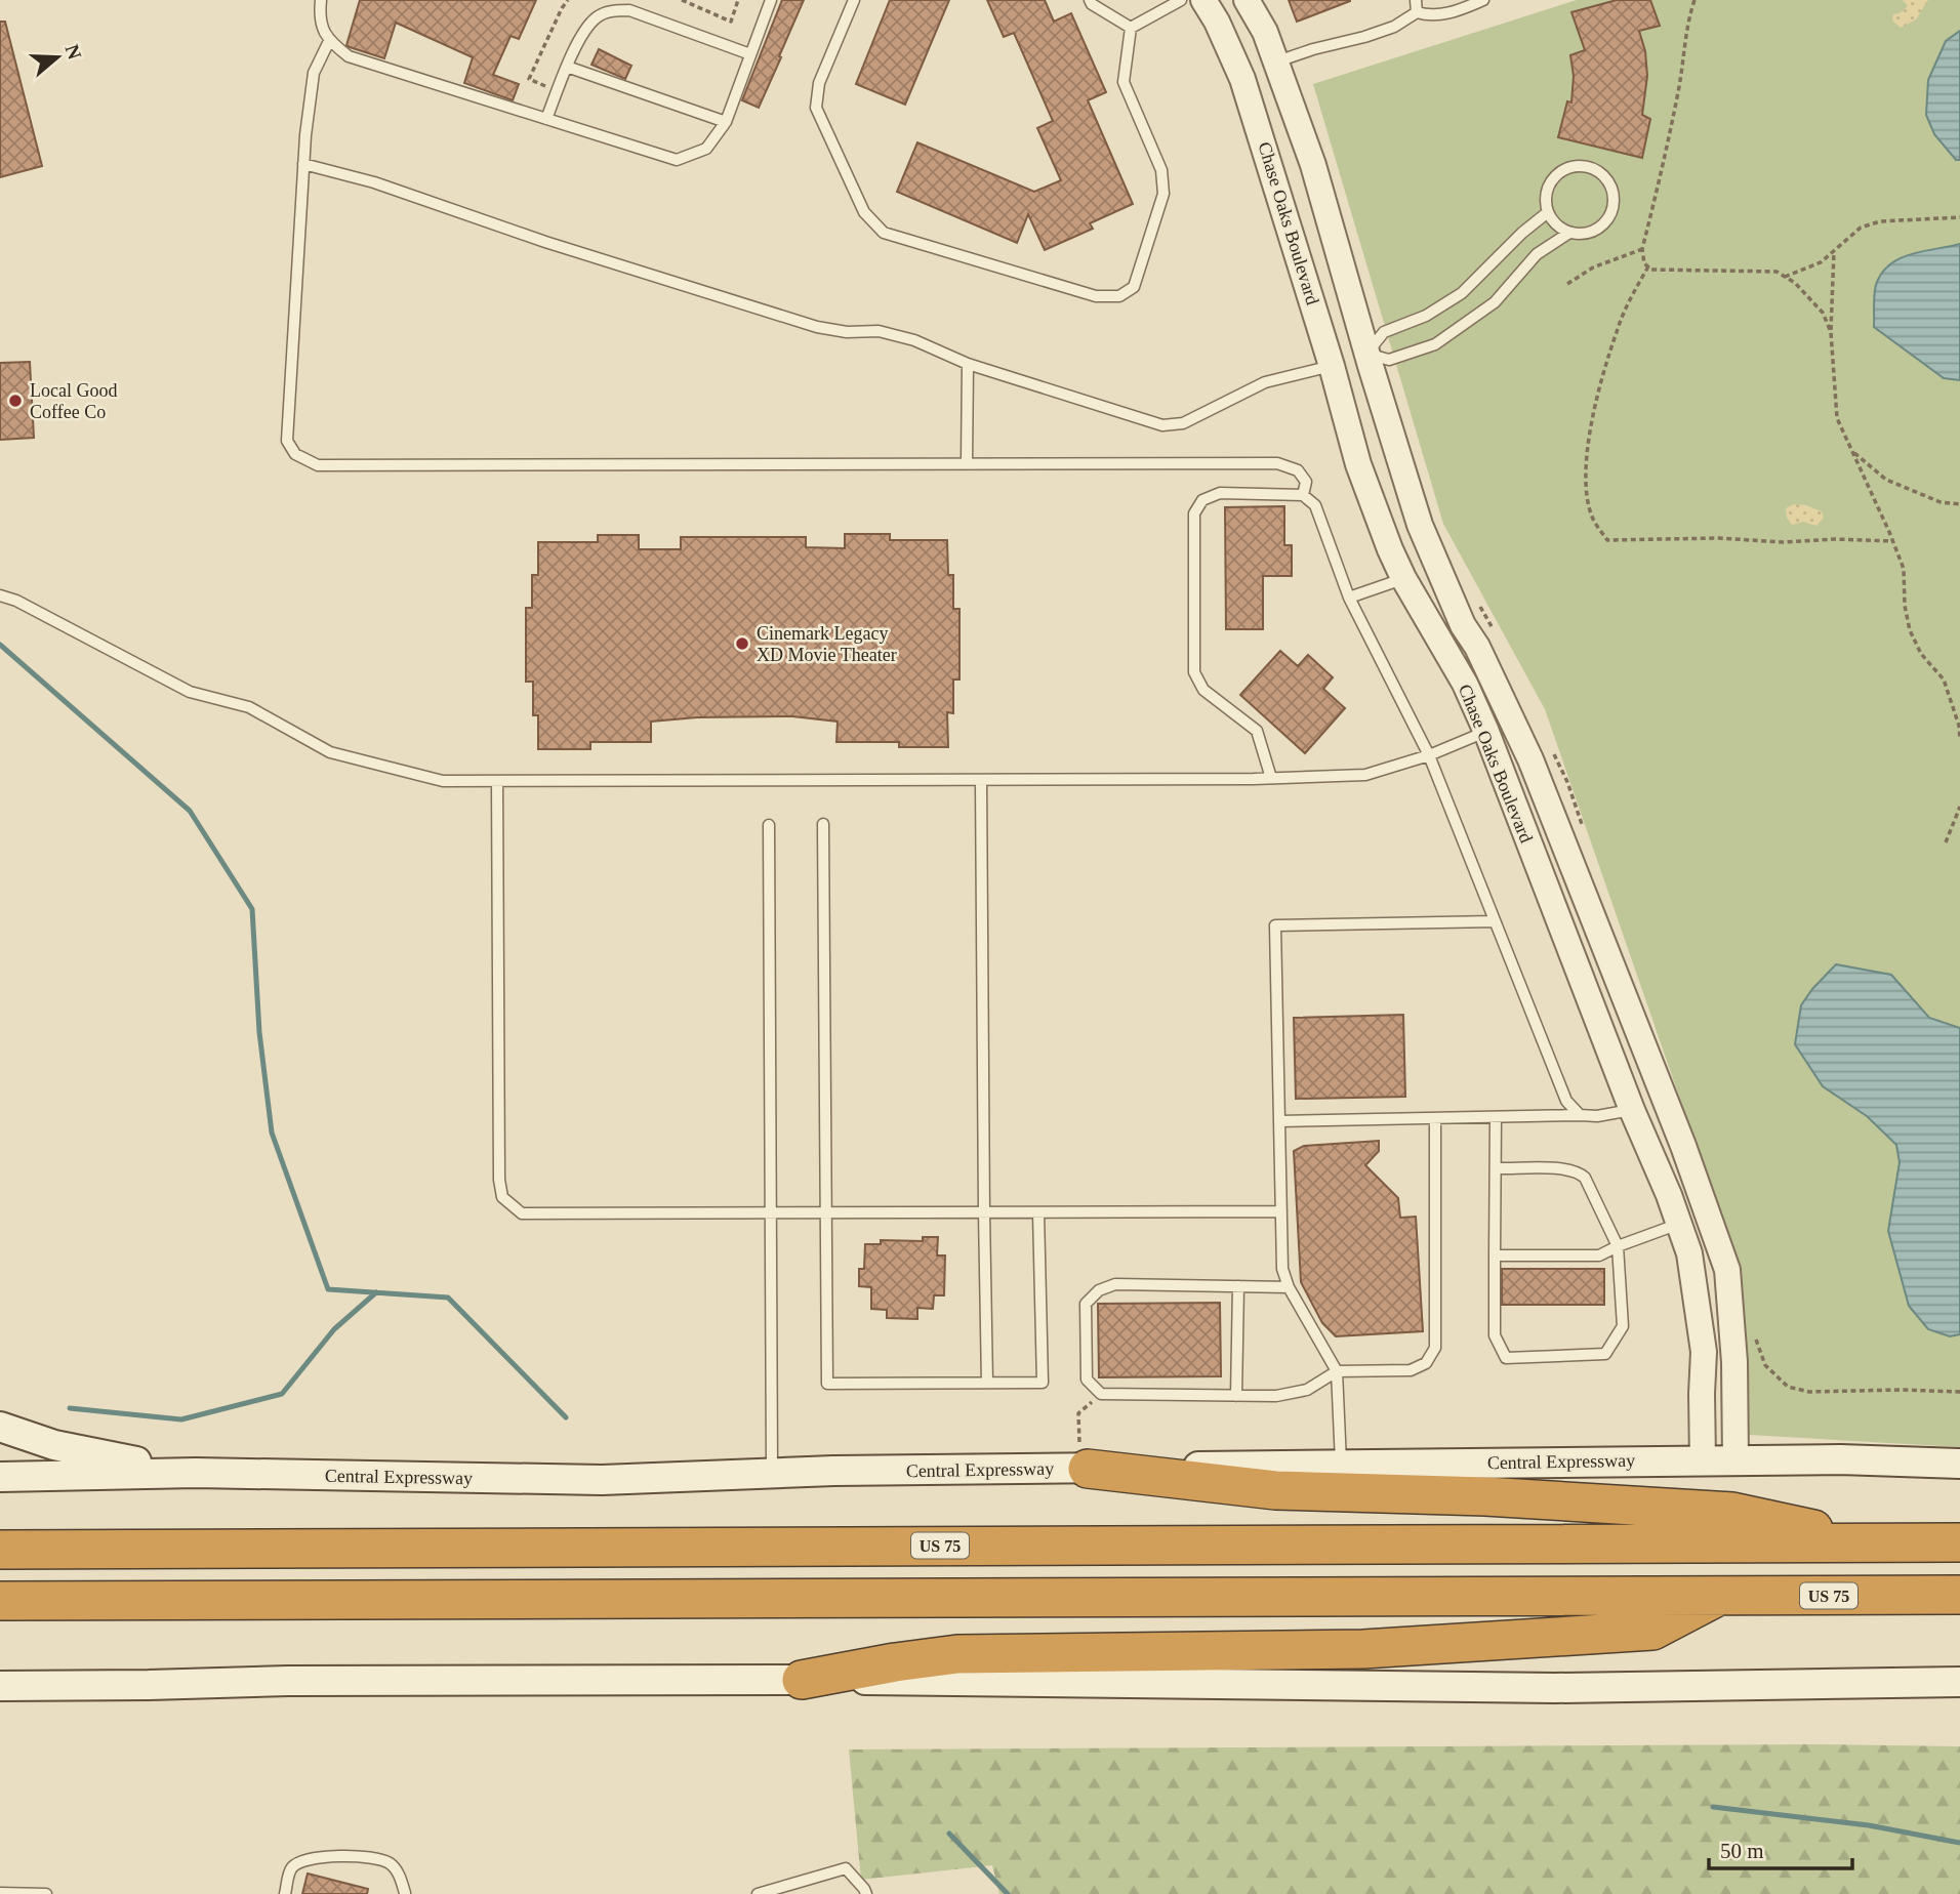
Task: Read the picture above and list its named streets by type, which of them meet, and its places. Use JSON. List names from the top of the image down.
{
  "streets": {
    "highway": ["US 75"],
    "main road": ["Central Expressway"],
    "street": ["Chase Oaks Boulevard"]
  },
  "crossings": [
    ["Chase Oaks Boulevard", "Central Expressway"]
  ],
  "places": ["Local Good Coffee Co", "Cinemark Legacy XD Movie Theater"],
  "scale_bar": "50 m",
  "north": "right"
}
